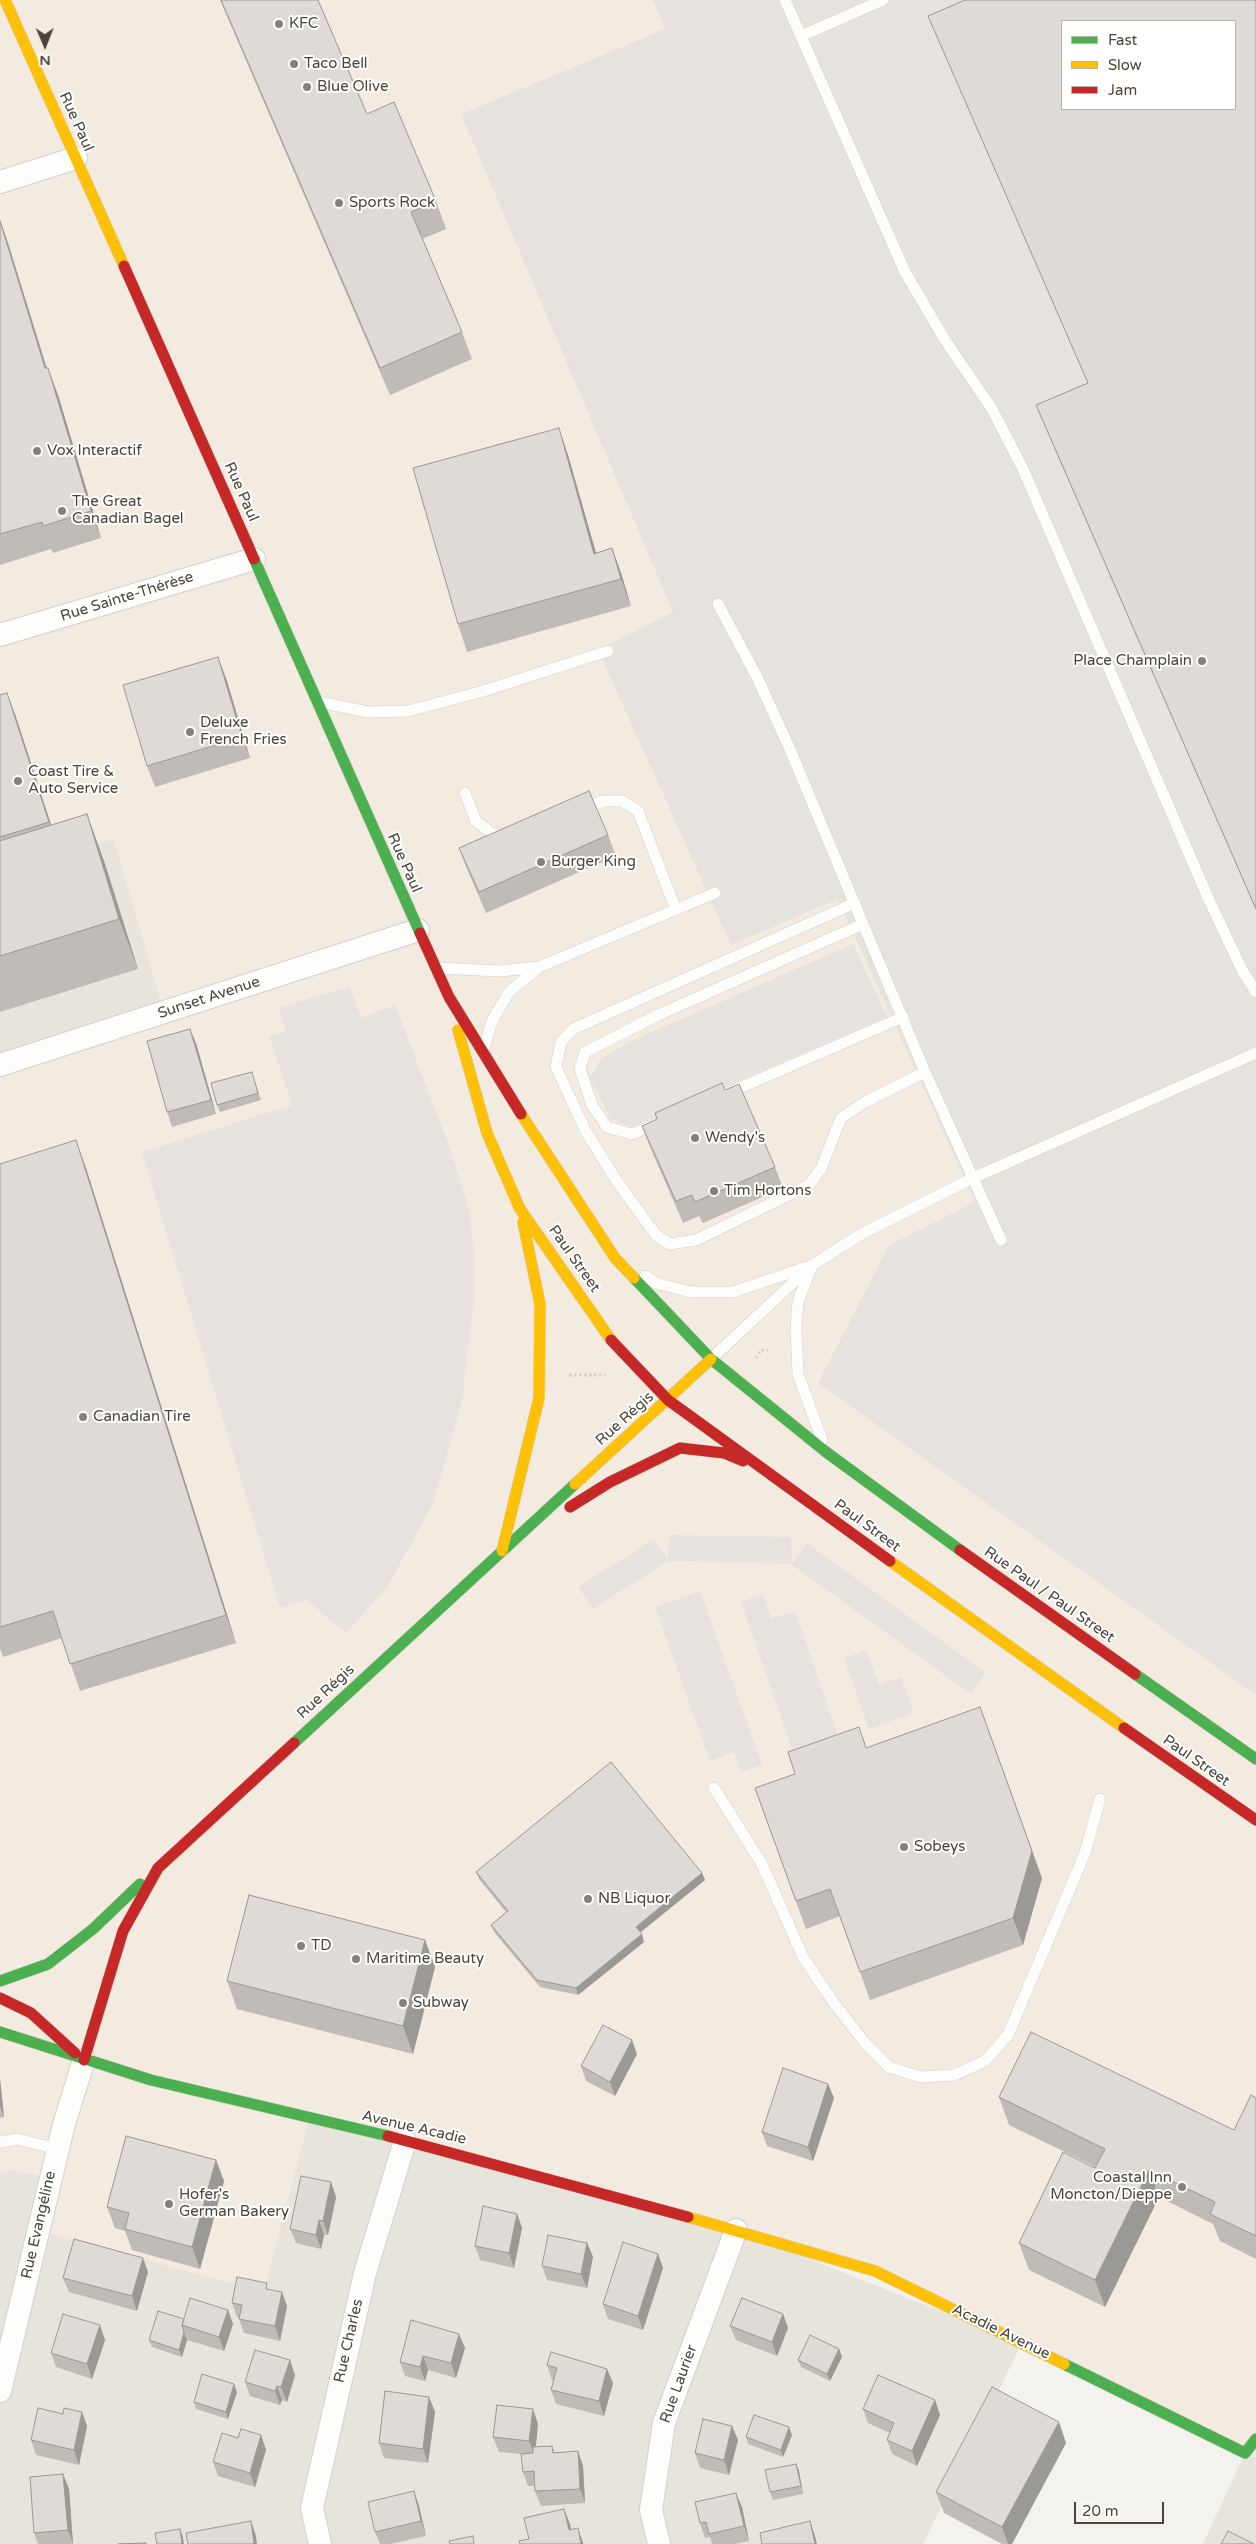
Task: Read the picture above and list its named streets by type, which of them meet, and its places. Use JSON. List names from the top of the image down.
{
  "streets": {
    "main road": [
      "Rue Paul",
      "Paul Street",
      "Rue Régis",
      "Rue Paul / Paul Street",
      "Avenue Acadie",
      "Acadie Avenue"
    ],
    "street": [
      "Rue Sainte-Thérèse",
      "Sunset Avenue",
      "Rue Evangéline",
      "Rue Charles",
      "Rue Laurier"
    ]
  },
  "crossings": [
    ["Rue Paul", "Rue Sainte-Thérèse"],
    ["Rue Paul", "Sunset Avenue"],
    ["Rue Paul", "Paul Street"],
    ["Paul Street", "Rue Régis"],
    ["Rue Régis", "Avenue Acadie"],
    ["Rue Régis", "Rue Evangéline"],
    ["Avenue Acadie", "Rue Evangéline"],
    ["Avenue Acadie", "Acadie Avenue"],
    ["Avenue Acadie", "Rue Charles"],
    ["Avenue Acadie", "Rue Laurier"],
    ["Acadie Avenue", "Rue Laurier"]
  ],
  "places": [
    "KFC",
    "Taco Bell",
    "Blue Olive",
    "Sports Rock",
    "Vox Interactif",
    "The Great Canadian Bagel",
    "Place Champlain",
    "Deluxe French Fries",
    "Coast Tire & Auto Service",
    "Burger King",
    "Wendy's",
    "Tim Hortons",
    "Canadian Tire",
    "Sobeys",
    "NB Liquor",
    "TD",
    "Maritime Beauty",
    "Subway",
    "Coastal Inn Moncton/Dieppe",
    "Hofer's German Bakery"
  ],
  "legend": ["Fast", "Slow", "Jam"],
  "scale_bar": "20 m",
  "north": "bottom"
}
